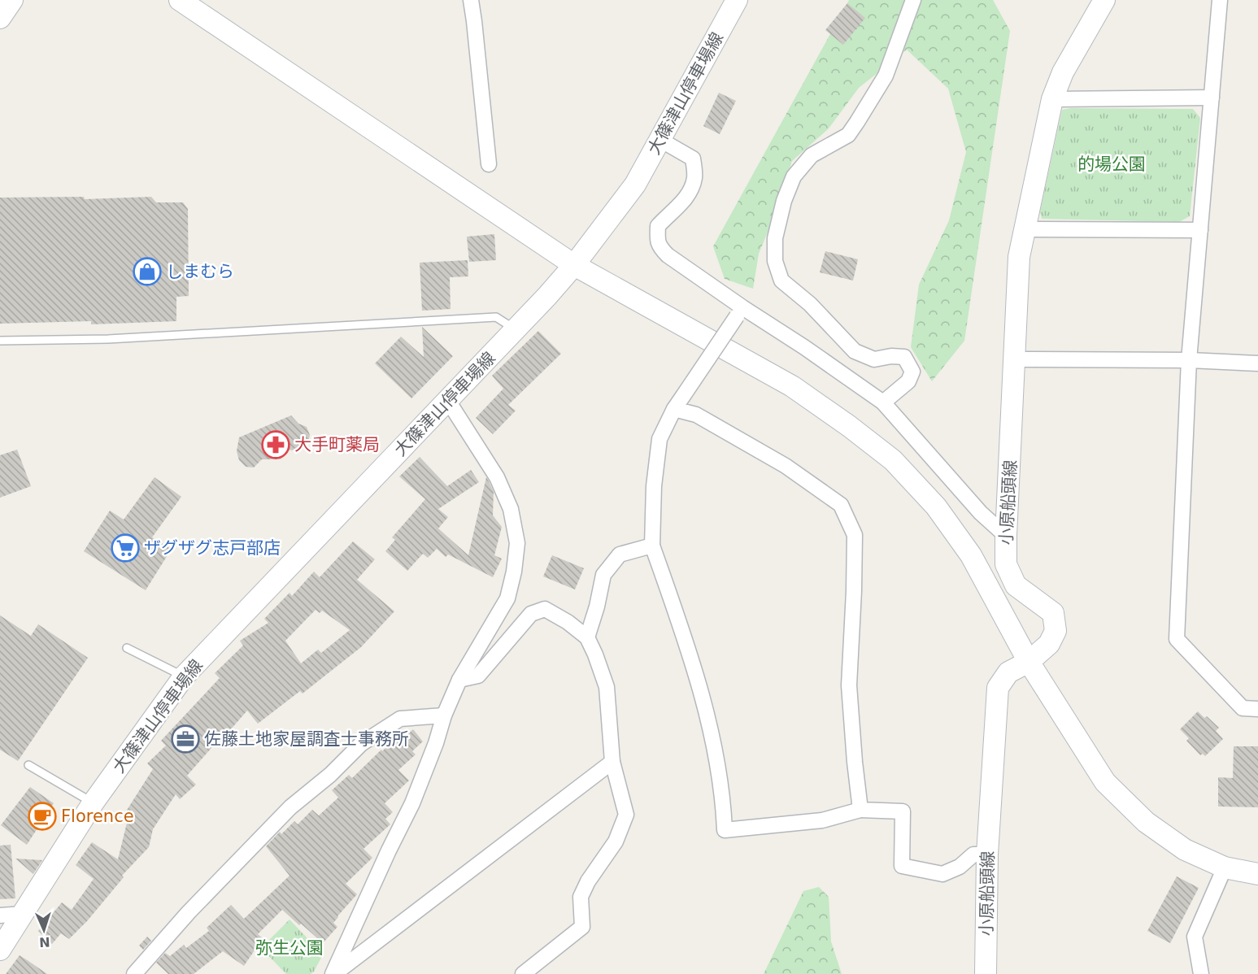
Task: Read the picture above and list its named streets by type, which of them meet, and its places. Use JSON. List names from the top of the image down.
{
  "streets": {
    "main road": ["大篠津山停車場線", "小原船頭線"]
  },
  "parks": ["的場公園", "弥生公園"],
  "places": {
    "shop": ["しまむら"],
    "pharmacy": ["大手町薬局"],
    "supermarket": ["ザグザグ志戸部店"],
    "office": ["佐藤土地家屋調査士事務所"],
    "cafe": ["Florence"]
  },
  "north": "bottom"
}
